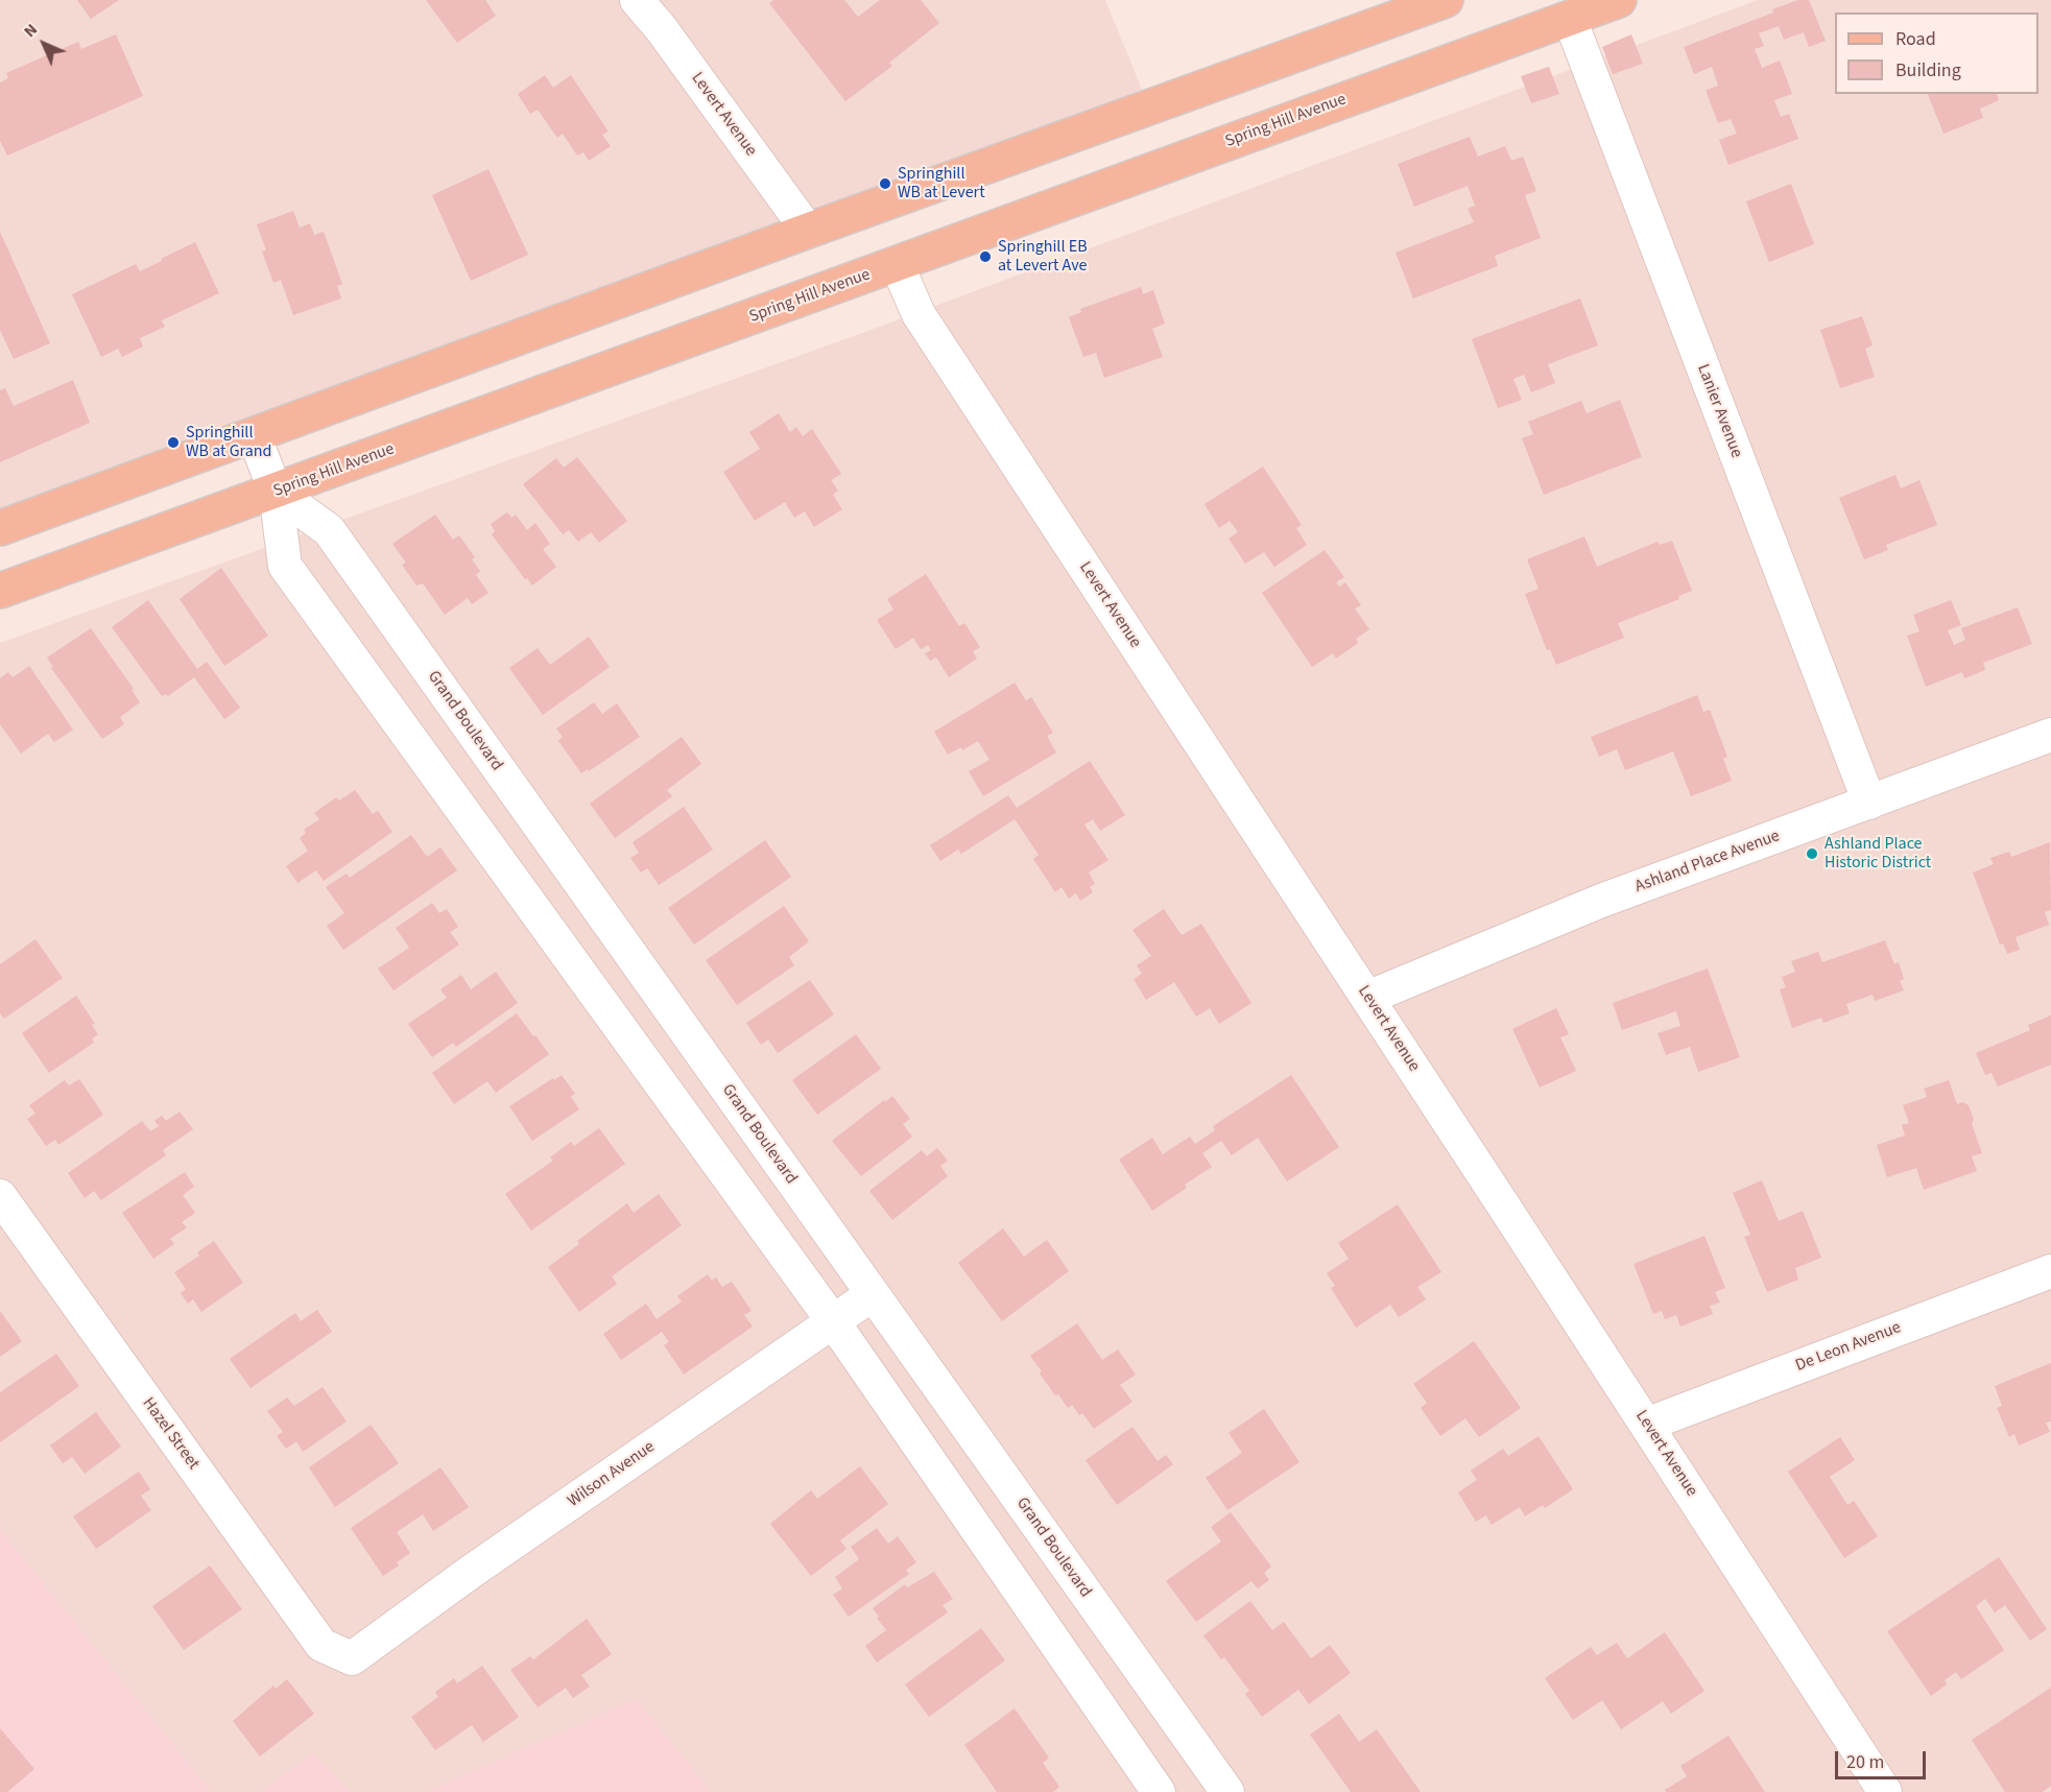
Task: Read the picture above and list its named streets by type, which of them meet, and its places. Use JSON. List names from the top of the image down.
{
  "streets": {
    "main road": ["Spring Hill Avenue"],
    "street": [
      "Levert Avenue",
      "Lanier Avenue",
      "Grand Boulevard",
      "Ashland Place Avenue",
      "De Leon Avenue",
      "Hazel Street",
      "Wilson Avenue"
    ]
  },
  "crossings": [
    ["Levert Avenue", "Spring Hill Avenue"],
    ["Levert Avenue", "Ashland Place Avenue"],
    ["Levert Avenue", "De Leon Avenue"],
    ["Spring Hill Avenue", "Lanier Avenue"],
    ["Spring Hill Avenue", "Grand Boulevard"],
    ["Lanier Avenue", "Ashland Place Avenue"],
    ["Grand Boulevard", "Wilson Avenue"],
    ["Hazel Street", "Wilson Avenue"]
  ],
  "places": [
    "Springhill WB at Levert",
    "Springhill EB at Levert Ave",
    "Springhill WB at Grand",
    "Ashland Place Historic District"
  ],
  "legend": ["Road", "Building"],
  "scale_bar": "20 m",
  "north": "top left"
}
